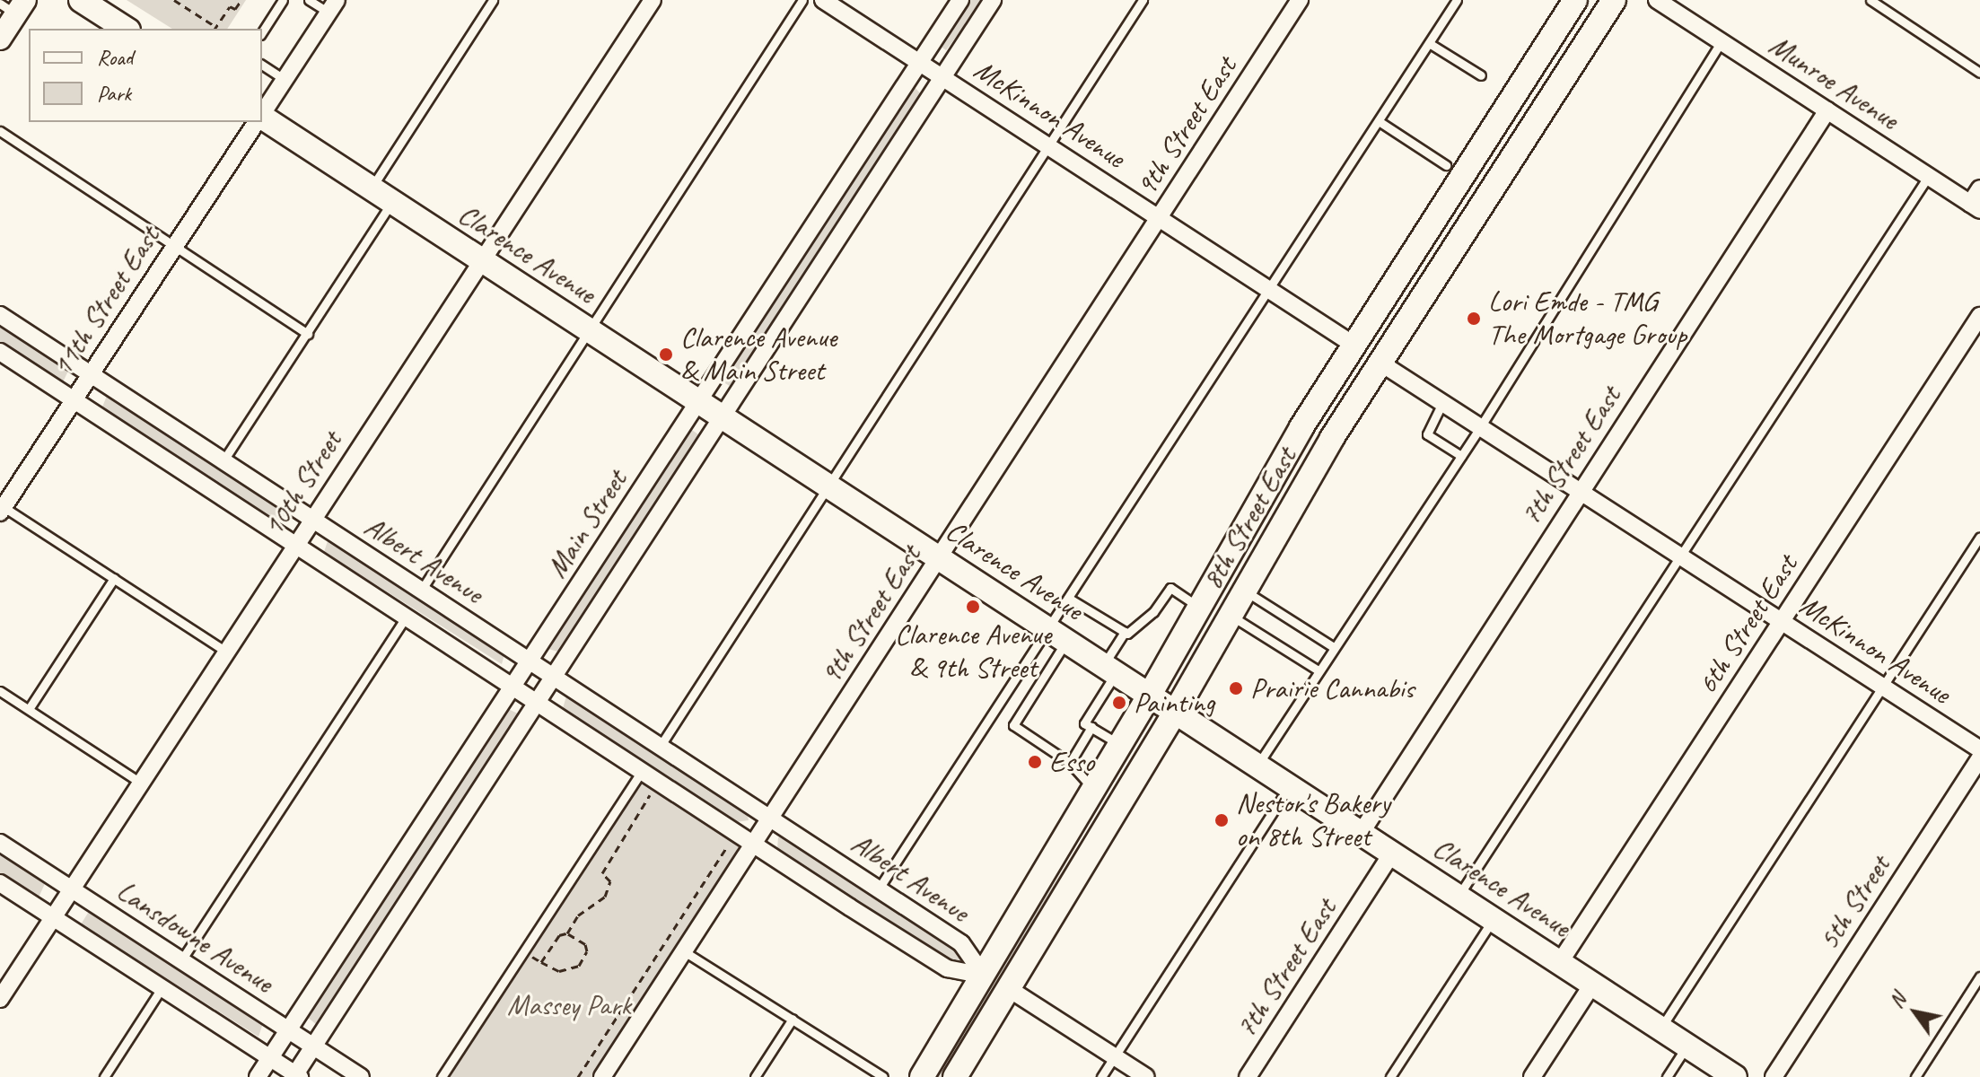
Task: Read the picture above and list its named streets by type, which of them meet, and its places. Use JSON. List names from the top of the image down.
{
  "streets": {
    "main road": ["Clarence Avenue", "8th Street East"],
    "street": [
      "Munroe Avenue",
      "McKinnon Avenue",
      "9th Street East",
      "11th Street East",
      "7th Street East",
      "10th Street",
      "Main Street",
      "Albert Avenue",
      "6th Street East",
      "5th Street",
      "Lansdowne Avenue"
    ]
  },
  "crossings": [
    ["Munroe Avenue", "7th Street East"],
    ["McKinnon Avenue", "9th Street East"],
    ["McKinnon Avenue", "7th Street East"],
    ["McKinnon Avenue", "8th Street East"],
    ["McKinnon Avenue", "Main Street"],
    ["McKinnon Avenue", "6th Street East"],
    ["9th Street East", "Clarence Avenue"],
    ["9th Street East", "Albert Avenue"],
    ["Clarence Avenue", "7th Street East"],
    ["Clarence Avenue", "10th Street"],
    ["Clarence Avenue", "8th Street East"],
    ["Clarence Avenue", "Main Street"],
    ["Clarence Avenue", "6th Street East"],
    ["11th Street East", "Albert Avenue"],
    ["10th Street", "Albert Avenue"],
    ["10th Street", "Lansdowne Avenue"],
    ["8th Street East", "Albert Avenue"],
    ["Main Street", "Albert Avenue"],
    ["Main Street", "Lansdowne Avenue"]
  ],
  "parks": ["Massey Park"],
  "places": [
    "Lori Emde - TMG The Mortgage Group",
    "Clarence Avenue & Main Street",
    "Clarence Avenue & 9th Street",
    "Prairie Cannabis",
    "Painting",
    "Esso",
    "Nestor's Bakery on 8th Street"
  ],
  "legend": ["Road", "Park"],
  "north": "top left"
}
